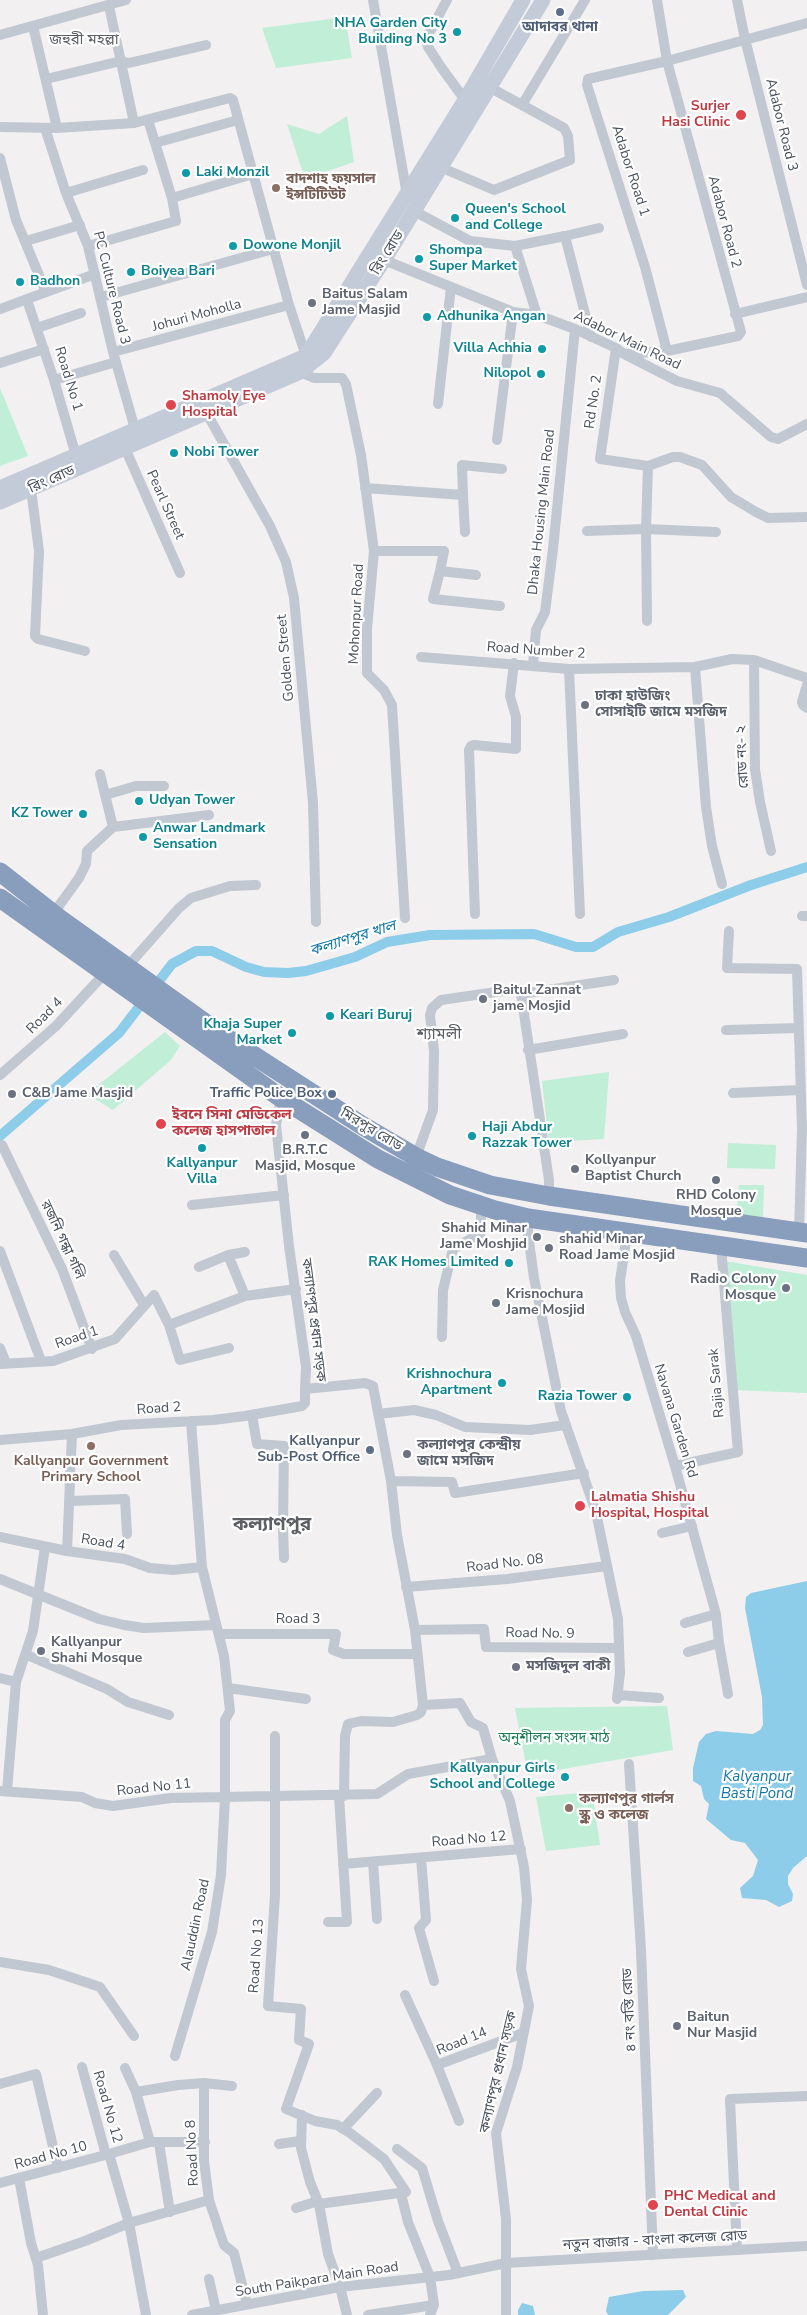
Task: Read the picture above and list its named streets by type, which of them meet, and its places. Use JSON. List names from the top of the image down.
{
  "streets": {
    "highway": ["মিরপুর রোড"],
    "main road": ["রিং রোড"],
    "street": [
      "Adabor Road 3",
      "Adabor Road 1",
      "Adabor Road 2",
      "PC Culture Road 3",
      "Johuri Moholla",
      "Adabor Main Road",
      "Road No 1",
      "Rd No. 2",
      "Pearl Street",
      "Dhaka Housing Main Road",
      "Mohonpur Road",
      "Road Number 2",
      "Golden Street",
      "রোড নং- ২",
      "Road 4",
      "রজনি গন্ধা গলি",
      "কল্যাণপুর প্রধান সড়ক",
      "Road 1",
      "Rajia Sarak",
      "Road 2",
      "Navana Garden Rd",
      "Road No. 08",
      "Road 3",
      "Road No. 9",
      "Road No 11",
      "Road No 12",
      "Alauddin Road",
      "Road No 13",
      "৪ নং বস্তি রোড",
      "Road 14",
      "Road No 8",
      "Road No 10",
      "নতুন বাজার - বাংলা কলেজ রোড",
      "South Paikpara Main Road"
    ]
  },
  "crossings": [
    ["Adabor Road 1", "Adabor Road 2"],
    ["Adabor Road 2", "Adabor Main Road"],
    ["Adabor Road 2", "Rd No. 2"],
    ["রিং রোড", "PC Culture Road 3"],
    ["রিং রোড", "Adabor Main Road"],
    ["রিং রোড", "Road No 1"],
    ["রিং রোড", "Pearl Street"],
    ["রিং রোড", "Mohonpur Road"],
    ["রিং রোড", "Golden Street"],
    ["PC Culture Road 3", "Johuri Moholla"],
    ["Johuri Moholla", "Road No 1"],
    ["Adabor Main Road", "Rd No. 2"],
    ["Adabor Main Road", "Dhaka Housing Main Road"],
    ["Dhaka Housing Main Road", "Road Number 2"],
    ["Road Number 2", "রোড নং- ২"],
    ["Road 4", "মিরপুর রোড"],
    ["Road 4", "Road No 11"],
    ["মিরপুর রোড", "কল্যাণপুর প্রধান সড়ক"],
    ["মিরপুর রোড", "Rajia Sarak"],
    ["মিরপুর রোড", "Navana Garden Rd"],
    ["রজনি গন্ধা গলি", "Road 1"],
    ["কল্যাণপুর প্রধান সড়ক", "Road 2"],
    ["কল্যাণপুর প্রধান সড়ক", "Road No. 08"],
    ["কল্যাণপুর প্রধান সড়ক", "Road 3"],
    ["কল্যাণপুর প্রধান সড়ক", "Road No. 9"],
    ["কল্যাণপুর প্রধান সড়ক", "Road No 11"],
    ["কল্যাণপুর প্রধান সড়ক", "Road No 12"],
    ["কল্যাণপুর প্রধান সড়ক", "Road 14"],
    ["কল্যাণপুর প্রধান সড়ক", "নতুন বাজার - বাংলা কলেজ রোড"],
    ["কল্যাণপুর প্রধান সড়ক", "South Paikpara Main Road"],
    ["Rajia Sarak", "Navana Garden Rd"],
    ["Road 3", "Road No 11"],
    ["Road No 11", "Alauddin Road"],
    ["Road No 11", "Road No 13"],
    ["Road No 12", "Road No 10"],
    ["৪ নং বস্তি রোড", "নতুন বাজার - বাংলা কলেজ রোড"],
    ["Road No 8", "Road No 10"],
    ["Road No 8", "South Paikpara Main Road"],
    ["নতুন বাজার - বাংলা কলেজ রোড", "South Paikpara Main Road"]
  ],
  "districts": ["জহুরী মহল্লা", "শ্যামলী", "কল্যাণপুর"],
  "water": ["কল্যাণপুর খাল", "Kalyanpur Basti Pond"],
  "parks": ["অনুশীলন সংসদ মাঠ"],
  "places": [
    "আদাবর থানা",
    "NHA Garden City Building No 3",
    "Surjer Hasi Clinic",
    "Laki Monzil",
    "বাদশাহ ফয়সাল ইন্সটিটিউট",
    "Queen's School and College",
    "Dowone Monjil",
    "Shompa Super Market",
    "Boiyea Bari",
    "Badhon",
    "Baitus Salam Jame Masjid",
    "Adhunika Angan",
    "Villa Achhia",
    "Nilopol",
    "Shamoly Eye Hospital",
    "Nobi Tower",
    "ঢাকা হাউজিং সোসাইটি জামে মসজিদ",
    "Udyan Tower",
    "KZ Tower",
    "Anwar Landmark Sensation",
    "Baitul Zannat jame Mosjid",
    "Keari Buruj",
    "Khaja Super Market",
    "C&B Jame Masjid",
    "Traffic Police Box",
    "ইবনে সিনা মেডিকেল কলেজ হাসপাতাল",
    "B.R.T.C Masjid, Mosque",
    "Haji Abdur Razzak Tower",
    "Kallyanpur Villa",
    "Kollyanpur Baptist Church",
    "RHD Colony Mosque",
    "Shahid Minar Jame Moshjid",
    "shahid Minar Road Jame Mosjid",
    "RAK Homes Limited",
    "Radio Colony Mosque",
    "Krisnochura Jame Mosjid",
    "Krishnochura Apartment",
    "Razia Tower",
    "Kallyanpur Government Primary School",
    "Kallyanpur Sub-Post Office",
    "কল্যাণপুর কেন্দ্রীয় জামে মসজিদ",
    "Lalmatia Shishu Hospital, Hospital",
    "Kallyanpur Shahi Mosque",
    "মসজিদুল বাকী",
    "Kallyanpur Girls School and College",
    "কল্যাণপুর গার্লস স্কুল ও কলেজ",
    "Baitun Nur Masjid",
    "PHC Medical and Dental Clinic"
  ]
}
